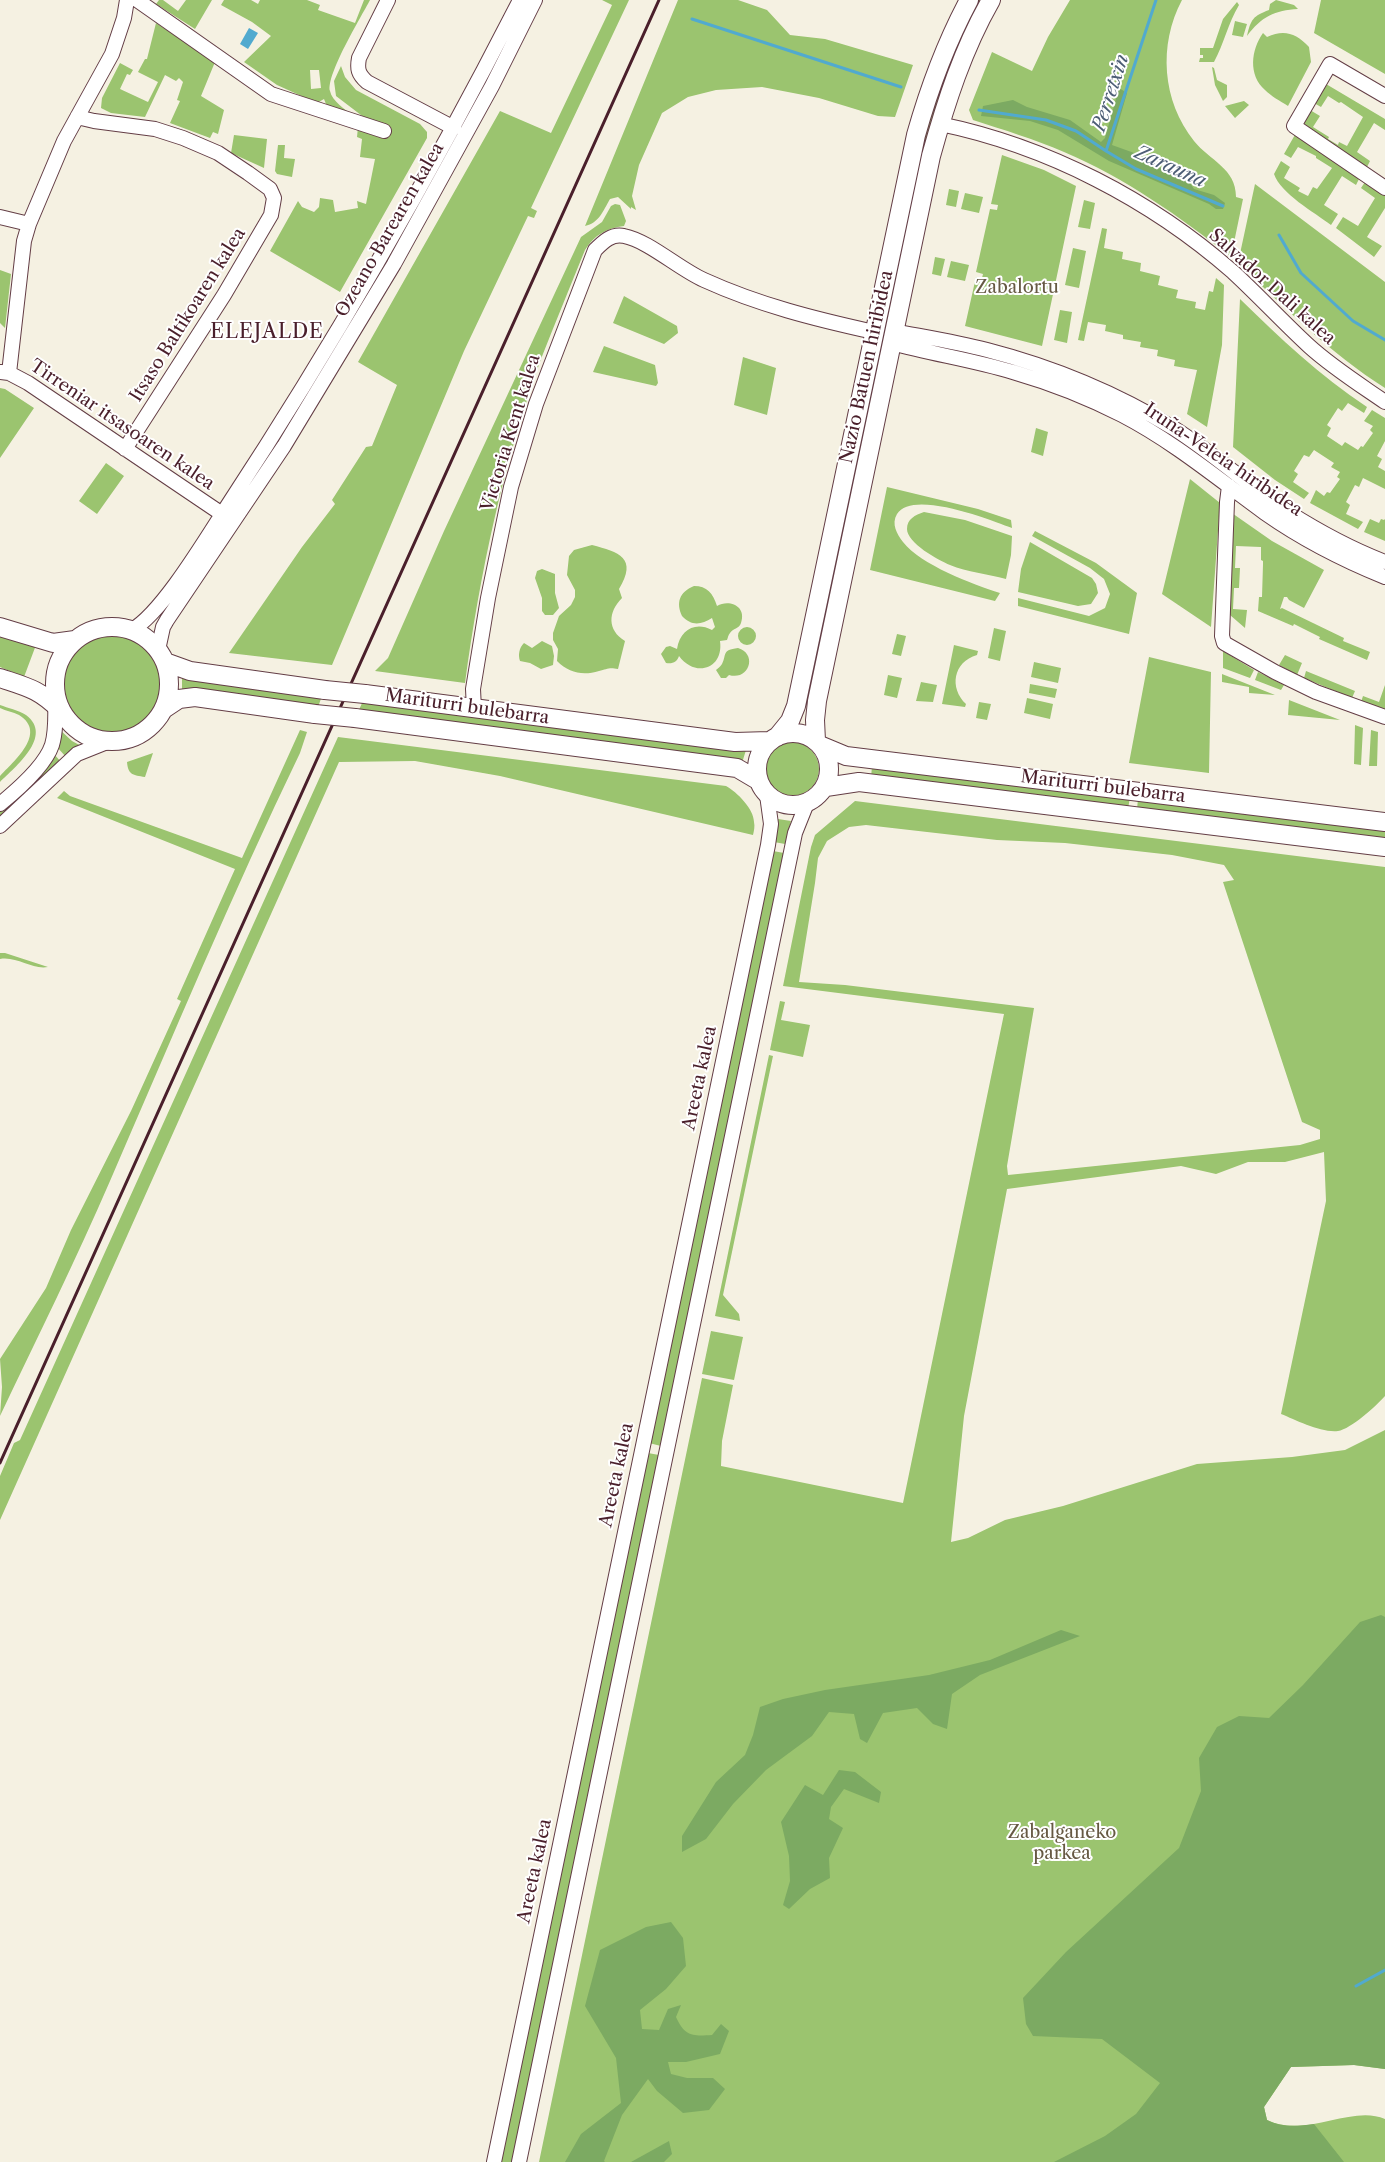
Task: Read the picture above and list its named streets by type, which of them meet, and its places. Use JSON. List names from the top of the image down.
{
  "streets": {
    "main road": ["Nazio Batuen hiribidea", "Mariturri bulebarra"],
    "street": [
      "Ozeano Barearen kalea",
      "Salvador Dali kalea",
      "Itsaso Baltikoaren kalea",
      "Tirreniar itsasoaren kalea",
      "Victoria Kent kalea",
      "Iruña-Veleia hiribidea",
      "Areeta kalea"
    ]
  },
  "crossings": [
    ["Ozeano Barearen kalea", "Tirreniar itsasoaren kalea"],
    ["Ozeano Barearen kalea", "Mariturri bulebarra"],
    ["Salvador Dali kalea", "Nazio Batuen hiribidea"],
    ["Itsaso Baltikoaren kalea", "Tirreniar itsasoaren kalea"],
    ["Nazio Batuen hiribidea", "Victoria Kent kalea"],
    ["Nazio Batuen hiribidea", "Iruña-Veleia hiribidea"],
    ["Nazio Batuen hiribidea", "Mariturri bulebarra"],
    ["Nazio Batuen hiribidea", "Areeta kalea"],
    ["Victoria Kent kalea", "Mariturri bulebarra"],
    ["Mariturri bulebarra", "Areeta kalea"]
  ],
  "districts": ["ELEJALDE"],
  "water": ["Perretxin", "Zarauna"],
  "parks": ["Zabalortu", "Zabalganeko parkea"]
}
